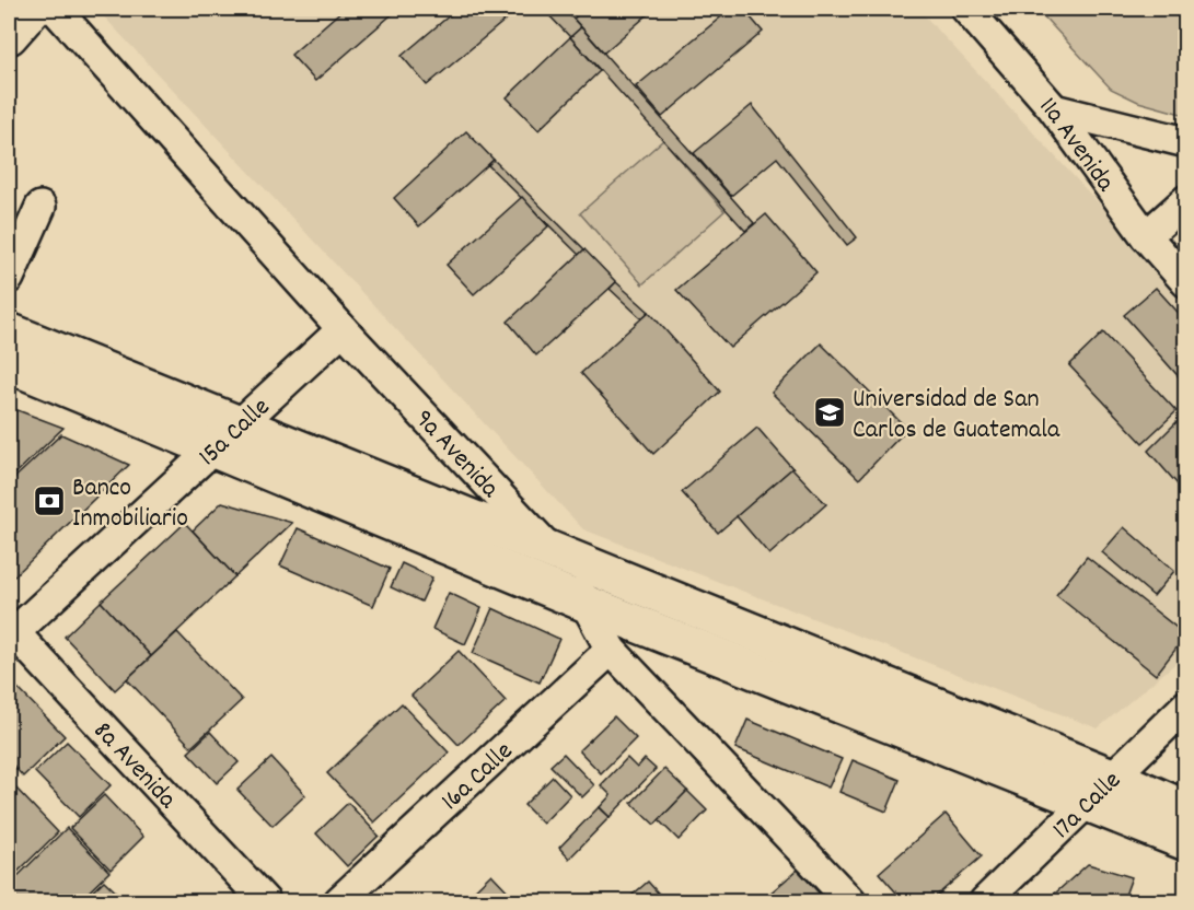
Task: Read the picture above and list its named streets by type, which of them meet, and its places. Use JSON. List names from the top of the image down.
{
  "streets": {
    "street": [
      "11a Avenida",
      "15a Calle",
      "9a Avenida",
      "8a Avenida",
      "16a Calle",
      "17a Calle"
    ]
  },
  "crossings": [
    ["15a Calle", "9a Avenida"],
    ["15a Calle", "8a Avenida"],
    ["9a Avenida", "16a Calle"]
  ],
  "places": {
    "school or university": ["Universidad de San Carlos de Guatemala"],
    "bank": ["Banco Inmobiliario"]
  }
}
